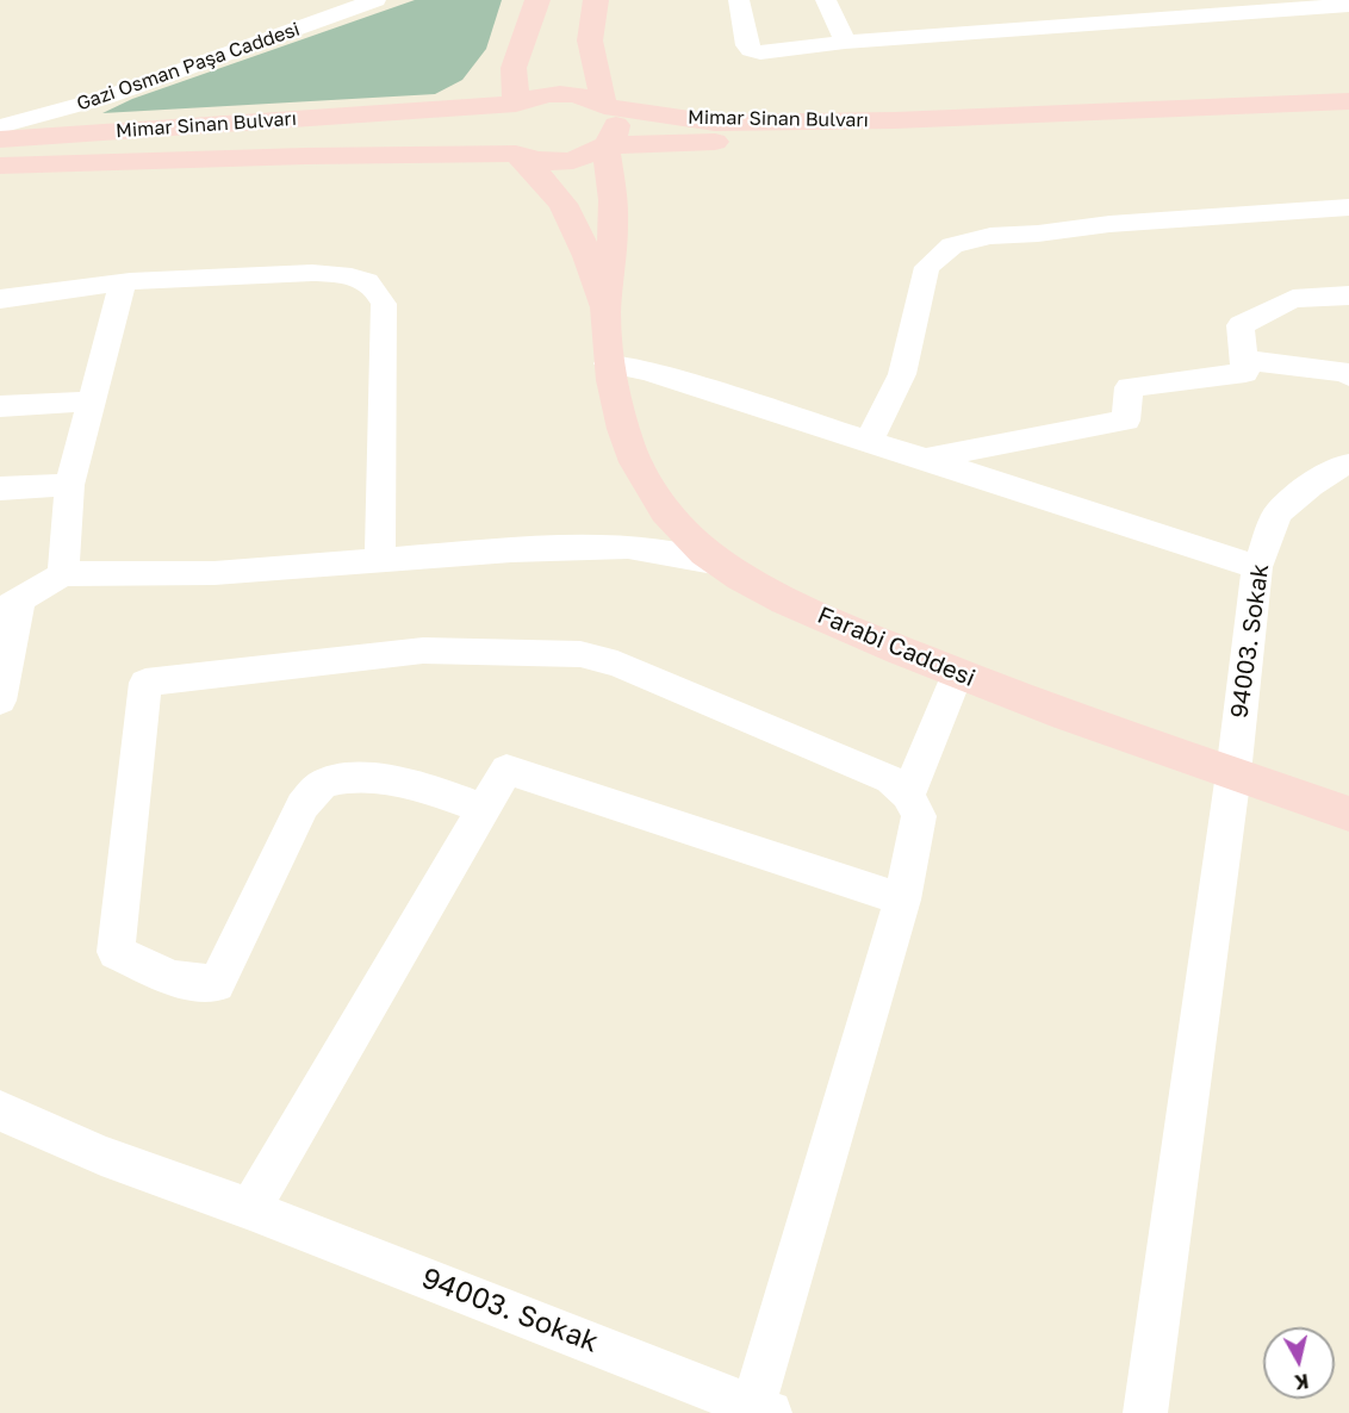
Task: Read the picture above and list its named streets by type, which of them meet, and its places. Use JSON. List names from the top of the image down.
{
  "streets": {
    "main road": ["Mimar Sinan Bulvarı", "Farabi Caddesi"],
    "street": ["Gazi Osman Paşa Caddesi", "94003. Sokak"]
  },
  "crossings": [
    ["94003. Sokak", "Farabi Caddesi"]
  ],
  "north": "bottom"
}
